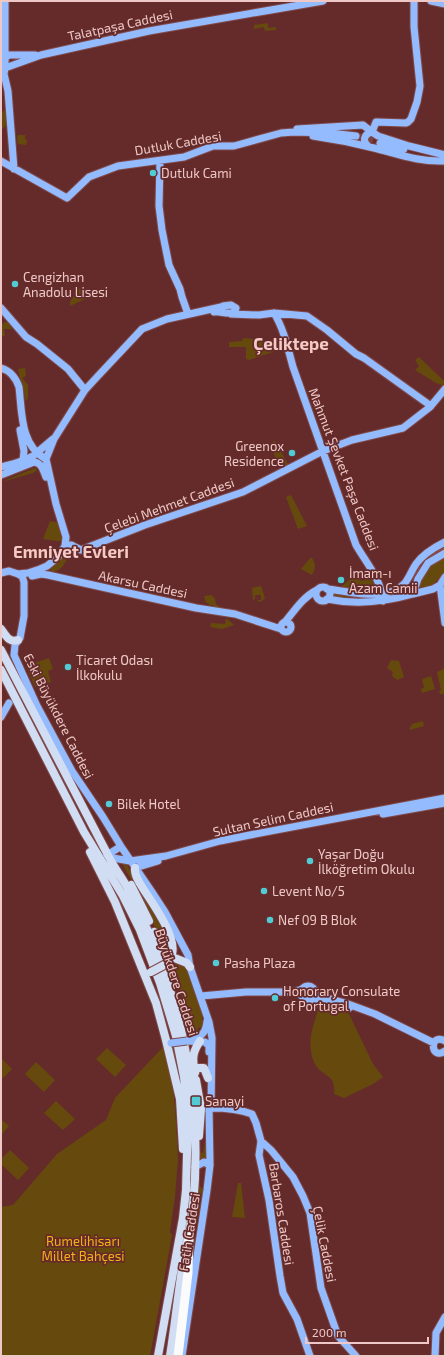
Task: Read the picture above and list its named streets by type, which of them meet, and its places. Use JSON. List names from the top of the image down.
{
  "streets": {
    "main road": ["Büyükdere Caddesi"],
    "street": [
      "Talatpaşa Caddesi",
      "Dutluk Caddesi",
      "Mahmut Şevket Paşa Caddesi",
      "Çelebi Mehmet Caddesi",
      "Akarsu Caddesi",
      "Eski Büyükdere Caddesi",
      "Sultan Selim Caddesi",
      "Barbaros Caddesi",
      "Fatih Caddesi",
      "Çelik Caddesi"
    ]
  },
  "crossings": [
    ["Mahmut Şevket Paşa Caddesi", "Çelebi Mehmet Caddesi"],
    ["Akarsu Caddesi", "Eski Büyükdere Caddesi"],
    ["Eski Büyükdere Caddesi", "Sultan Selim Caddesi"],
    ["Eski Büyükdere Caddesi", "Barbaros Caddesi"],
    ["Eski Büyükdere Caddesi", "Fatih Caddesi"],
    ["Sultan Selim Caddesi", "Büyükdere Caddesi"],
    ["Barbaros Caddesi", "Fatih Caddesi"],
    ["Barbaros Caddesi", "Çelik Caddesi"]
  ],
  "districts": ["Çeliktepe", "Emniyet Evleri"],
  "parks": ["Rumelihisarı Millet Bahçesi"],
  "places": {
    "other": [
      "Dutluk Cami",
      "Cengizhan Anadolu Lisesi",
      "Greenox Residence",
      "İmam-ı Azam Camii",
      "Ticaret Odası İlkokulu",
      "Bilek Hotel",
      "Yaşar Doğu İlköğretim Okulu",
      "Levent No/5",
      "Nef 09 B Blok",
      "Pasha Plaza",
      "Honorary Consulate of Portugal"
    ],
    "transit": ["Sanayi"]
  },
  "scale_bar": "200 m"
}
